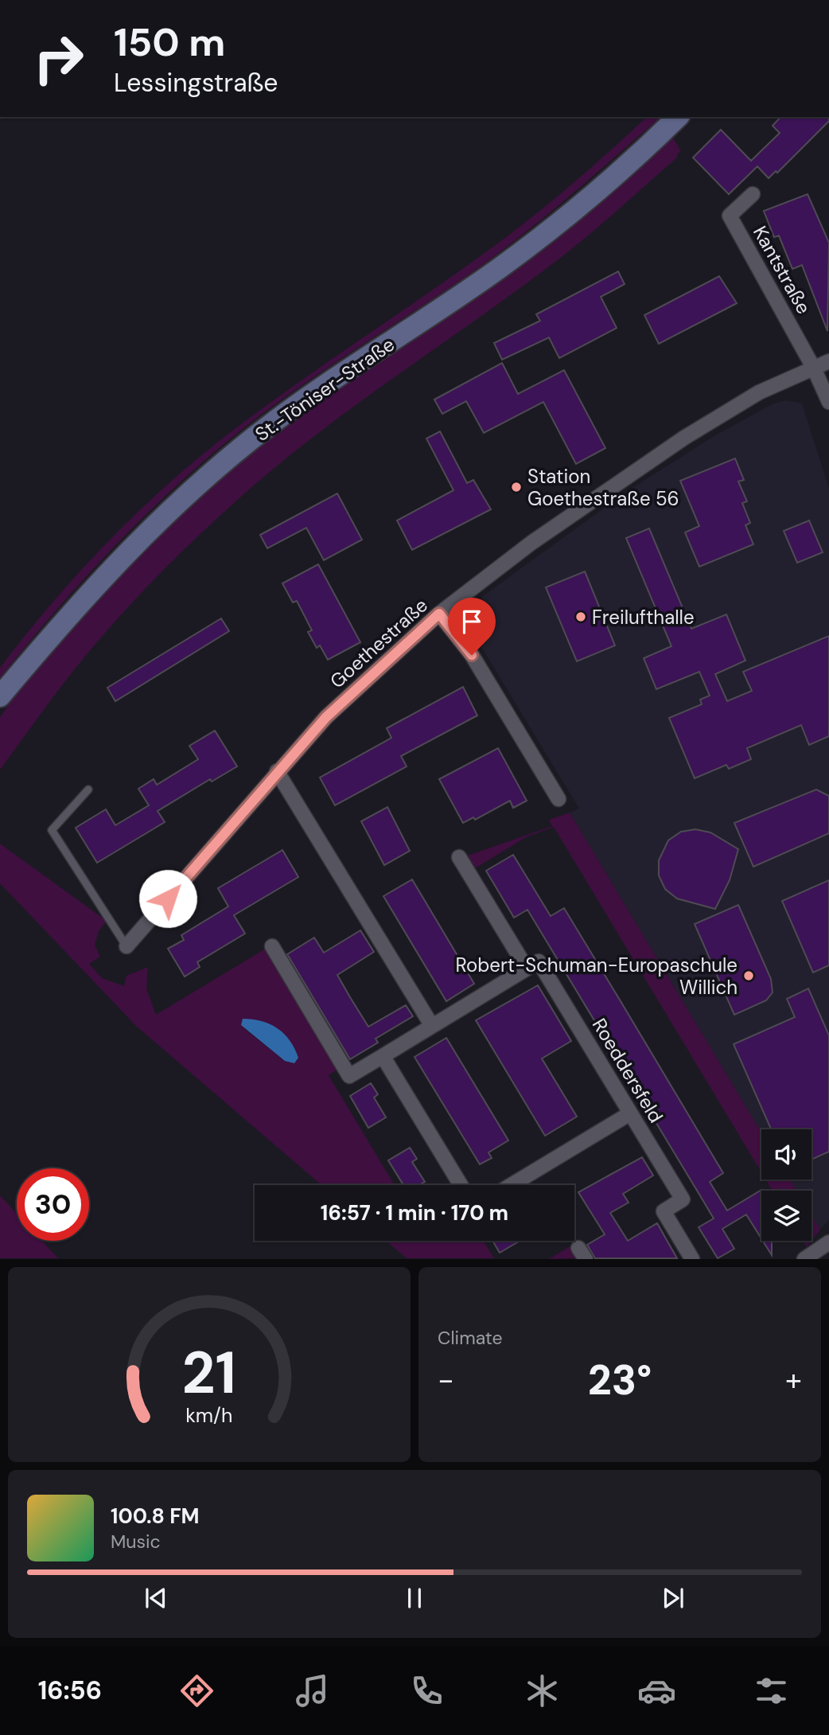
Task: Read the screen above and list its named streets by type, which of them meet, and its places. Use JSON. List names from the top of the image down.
{
  "streets": {
    "main road": ["St.-Töniser-Straße"],
    "street": ["Kantstraße", "Goethestraße", "Roeddersfeld"]
  },
  "crossings": [
    ["Kantstraße", "Goethestraße"]
  ],
  "places": ["Station Goethestraße 56", "Freilufthalle", "Robert-Schuman-Europaschule Willich"],
  "page": {
    "turn": ["150 m", "Lessingstraße"],
    "limit": "30",
    "trip": "16:57 · 1 min · 170 m",
    "tile": "Climate",
    "heat": ["−", "23°", "+"],
    "song": ["100.8 FM", "Music"],
    "tabs": "16:56",
    "gauge": ["21", "km/h"]
  }
}
